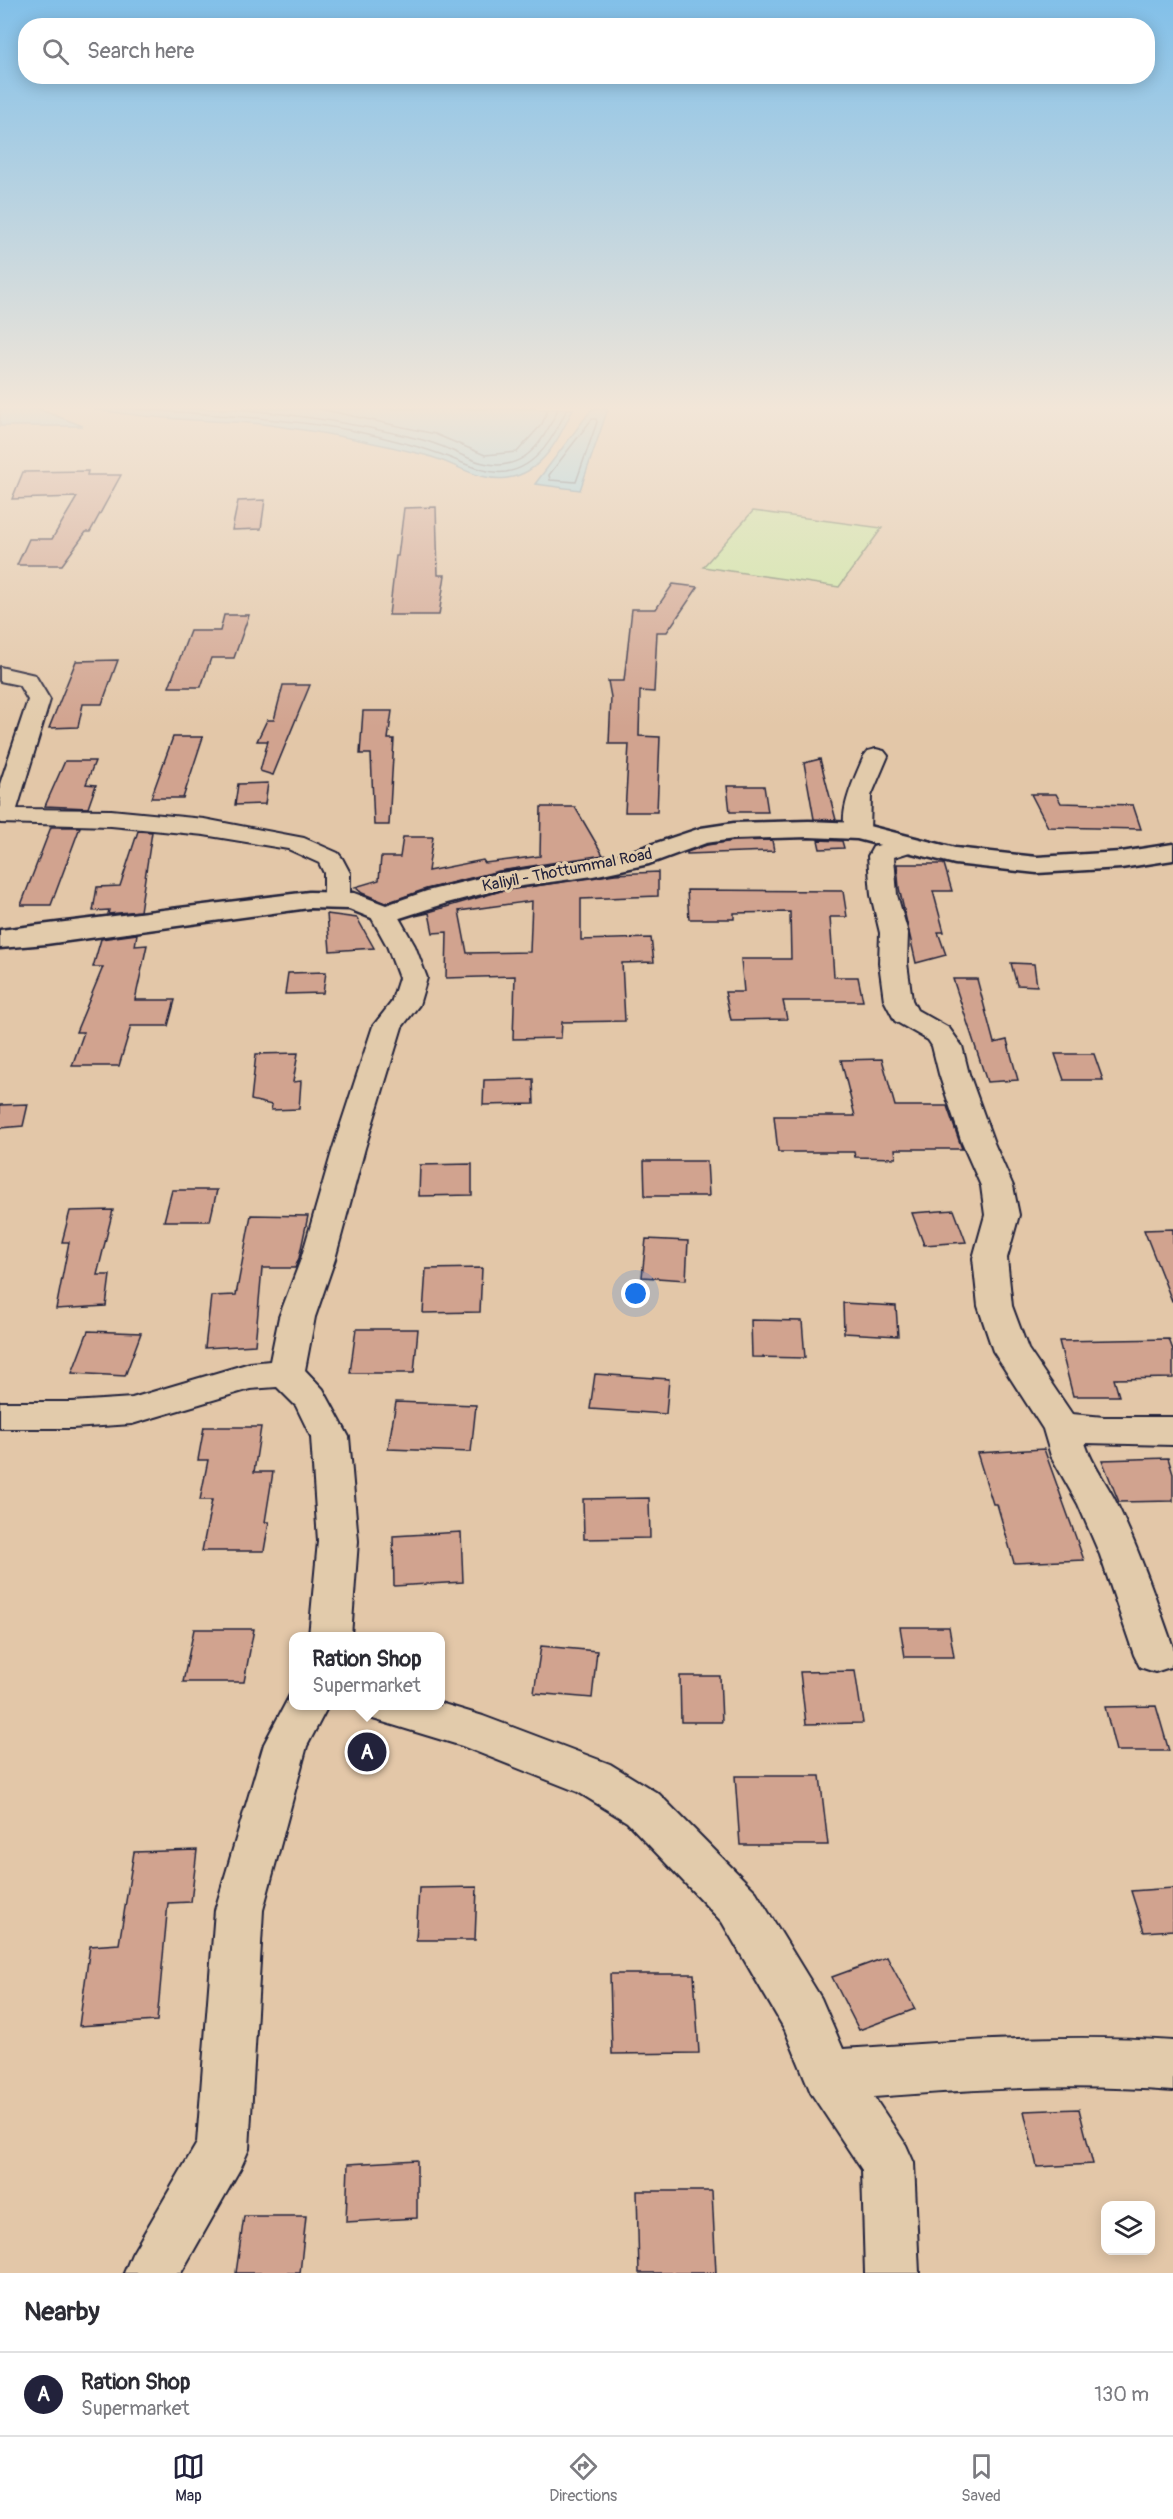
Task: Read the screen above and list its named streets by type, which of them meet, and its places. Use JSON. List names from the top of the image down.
{
  "streets": {
    "main road": ["Kaliyil - Thottummal Road"]
  },
  "page": {
    "search": "Search here",
    "popup": ["Ration Shop", "Supermarket"],
    "pins": "A",
    "heading": "Nearby",
    "list": [
      {
        "mark": "A",
        "name": "Ration Shop",
        "note": "Supermarket",
        "value": "130 m"
      }
    ],
    "nav": ["Map", "Directions", "Saved"]
  }
}
